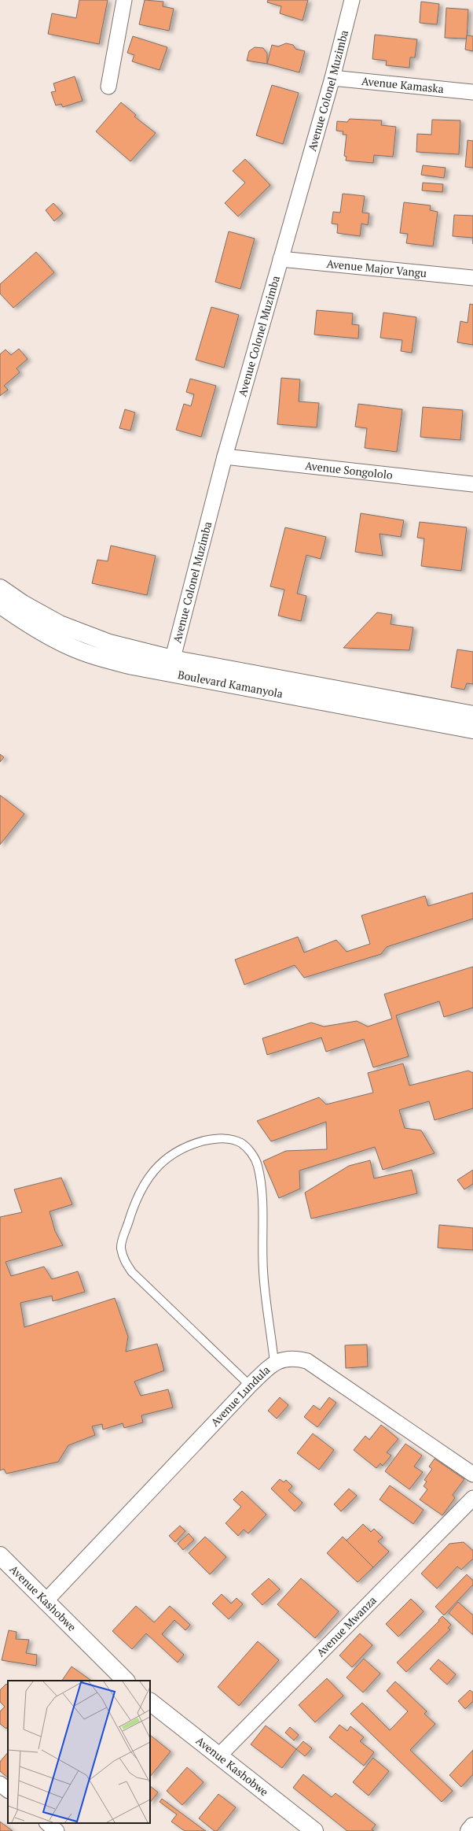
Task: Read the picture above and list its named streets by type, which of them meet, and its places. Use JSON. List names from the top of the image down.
{
  "streets": {
    "main road": ["Boulevard Kamanyola", "Avenue Kashobwe"],
    "street": [
      "Avenue Kamaska",
      "Avenue Colonel Muzimba",
      "Avenue Major Vangu",
      "Avenue Songololo",
      "Avenue Lundula",
      "Avenue Mwanza"
    ]
  },
  "crossings": [
    ["Avenue Kamaska", "Avenue Colonel Muzimba"],
    ["Avenue Colonel Muzimba", "Avenue Major Vangu"],
    ["Avenue Colonel Muzimba", "Avenue Songololo"],
    ["Avenue Colonel Muzimba", "Boulevard Kamanyola"],
    ["Avenue Lundula", "Avenue Kashobwe"],
    ["Avenue Kashobwe", "Avenue Mwanza"]
  ]
}
